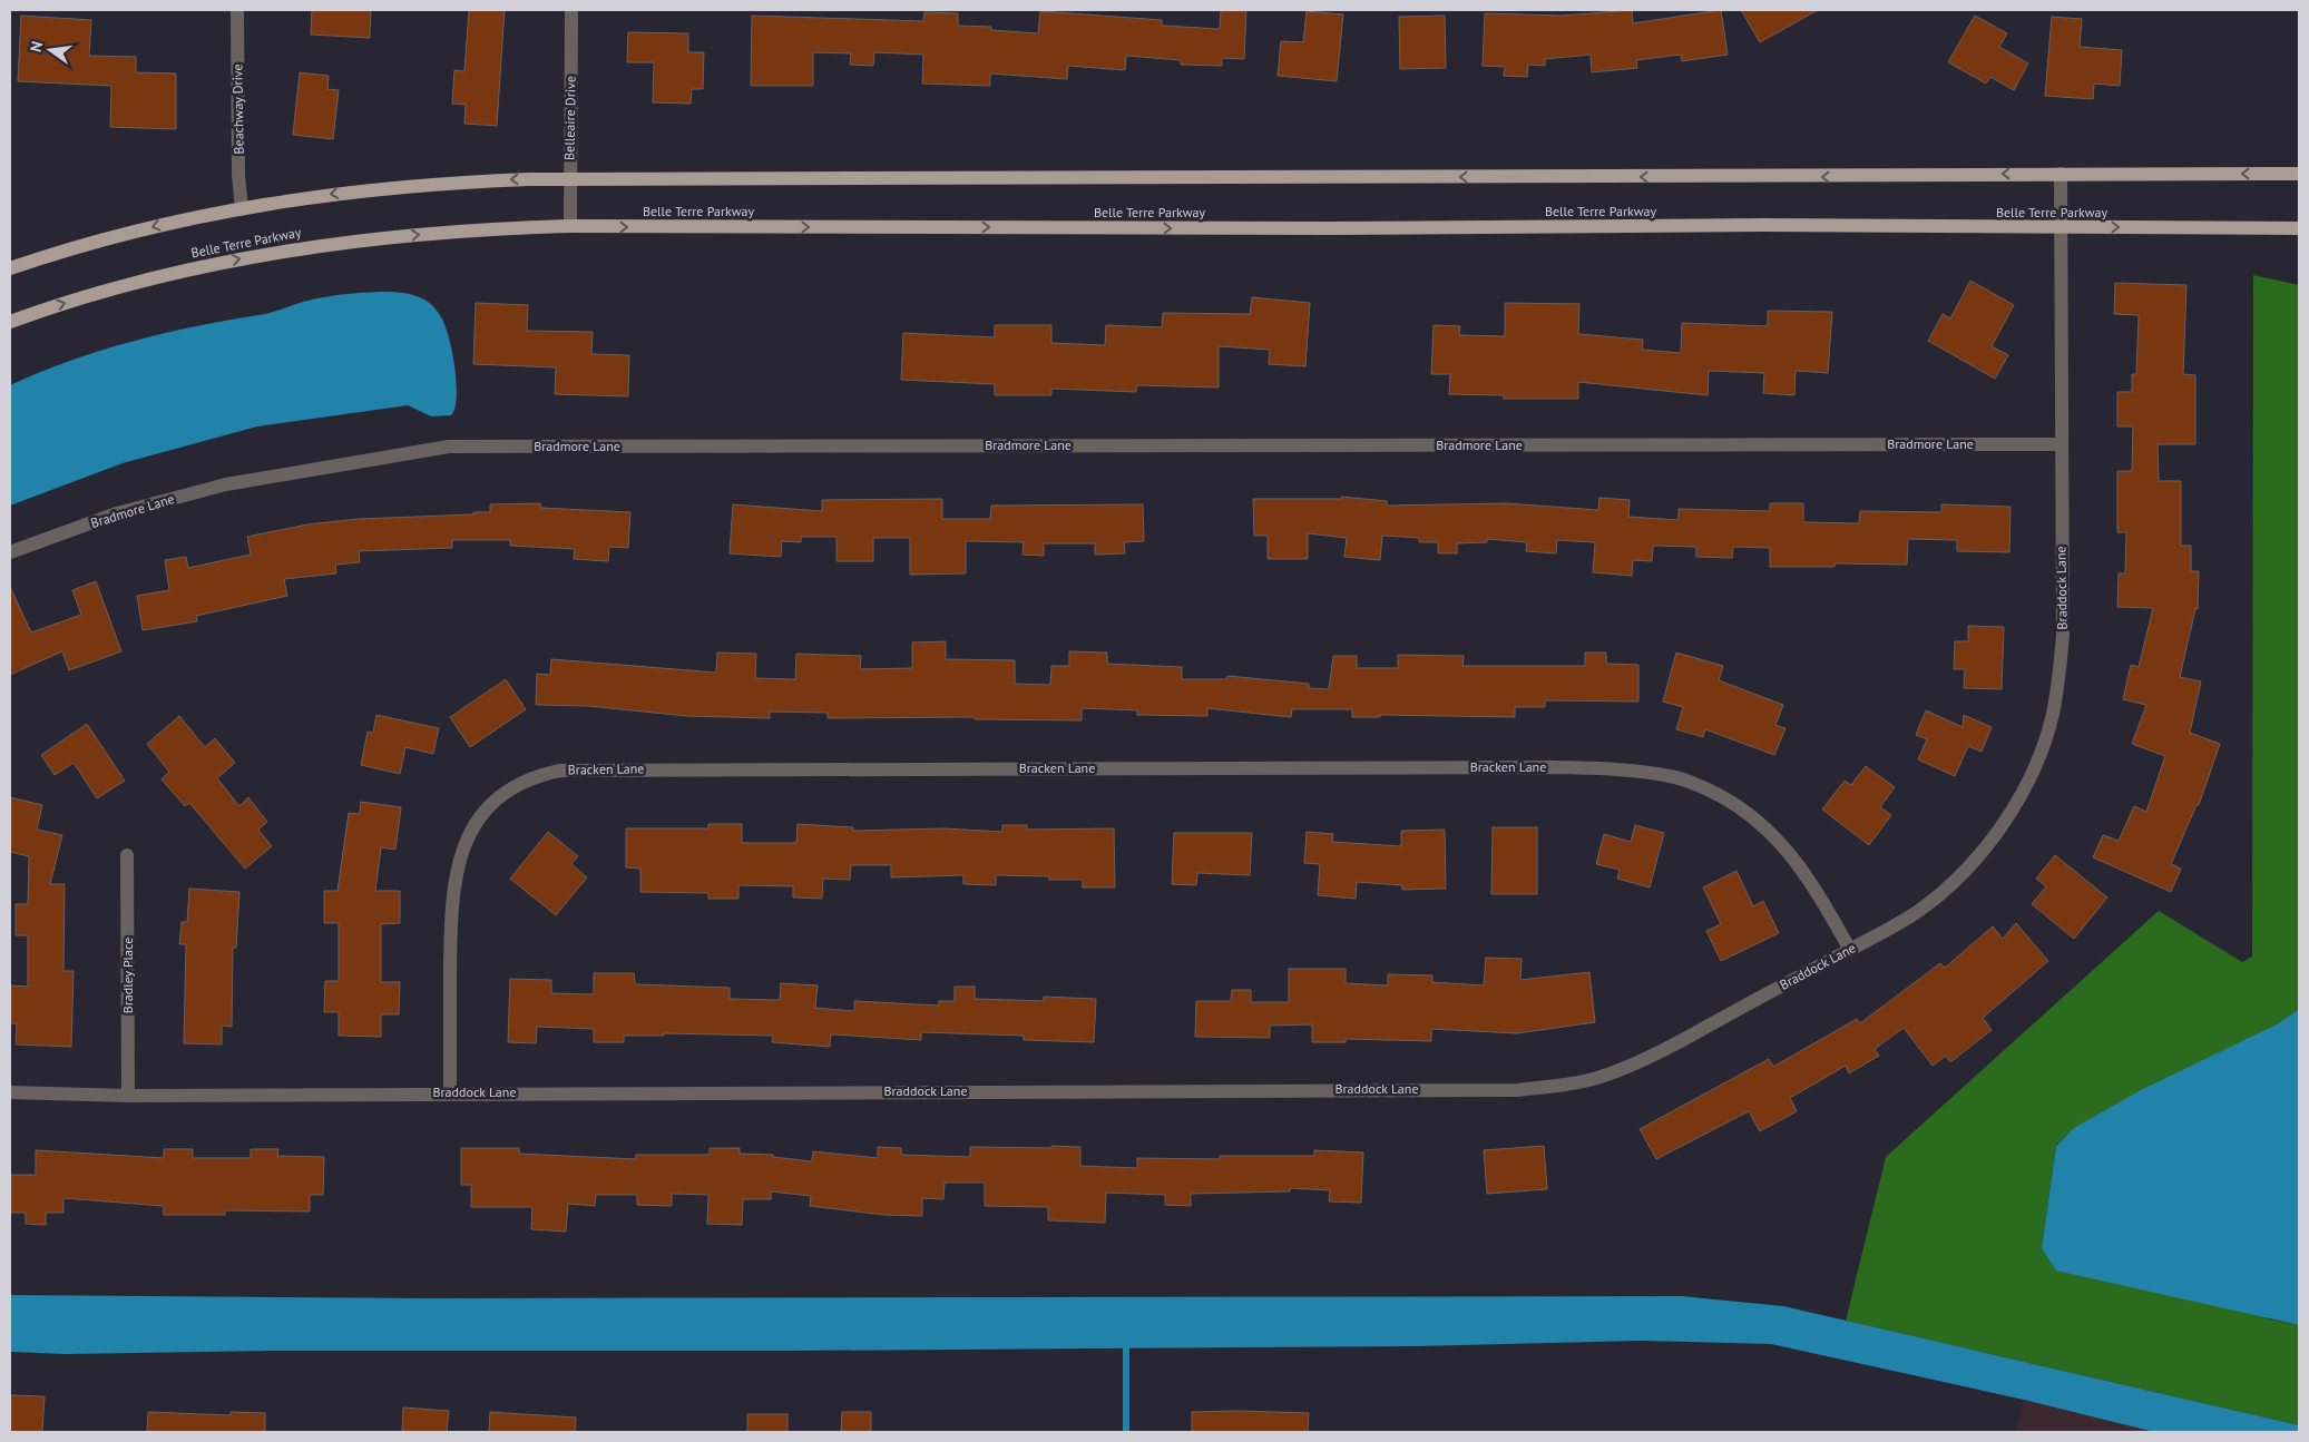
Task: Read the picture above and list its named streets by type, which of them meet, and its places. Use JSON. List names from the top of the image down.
{
  "streets": {
    "main road": ["Belle Terre Parkway"],
    "street": [
      "Beachway Drive",
      "Belleaire Drive",
      "Bradmore Lane",
      "Braddock Lane",
      "Bracken Lane",
      "Bradley Place"
    ]
  },
  "crossings": [
    ["Belleaire Drive", "Belle Terre Parkway"],
    ["Belle Terre Parkway", "Braddock Lane"],
    ["Bradmore Lane", "Braddock Lane"],
    ["Braddock Lane", "Bracken Lane"],
    ["Braddock Lane", "Bradley Place"]
  ],
  "north": "left"
}
